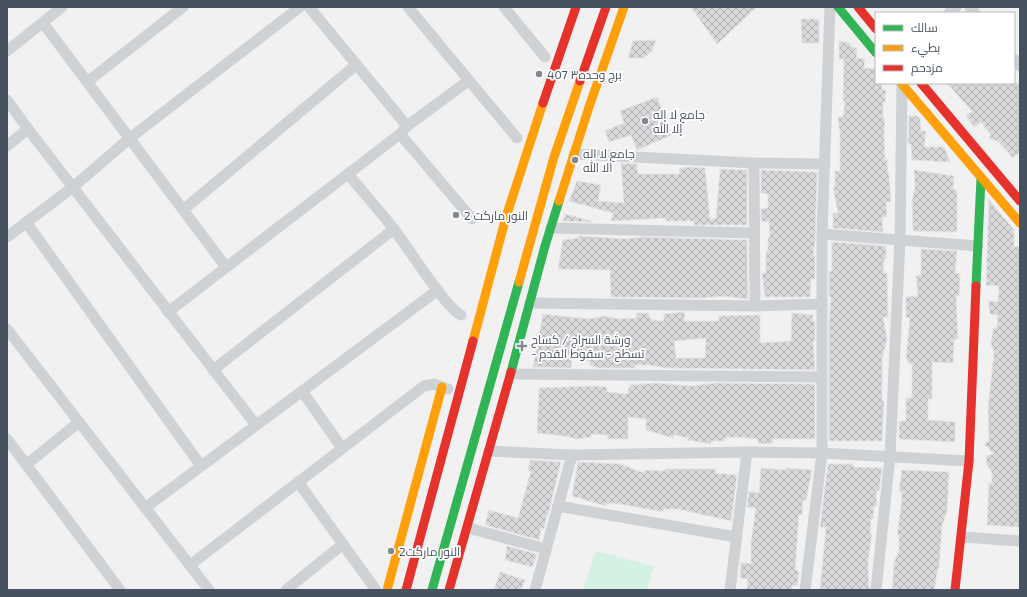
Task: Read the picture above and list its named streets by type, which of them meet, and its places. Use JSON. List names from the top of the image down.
{
  "places": {
    "other": [
      "برج وحده٣ 407",
      "جامع لا إله إلا الله",
      "جامع لا اله الا الله",
      "النور ماركت 2",
      "النور ماركت2"
    ],
    "health": ["ورشة السراج / كساح - تسطح - سقوط القدم"]
  },
  "legend": ["سالك", "بطيء", "مزدحم"]
}
